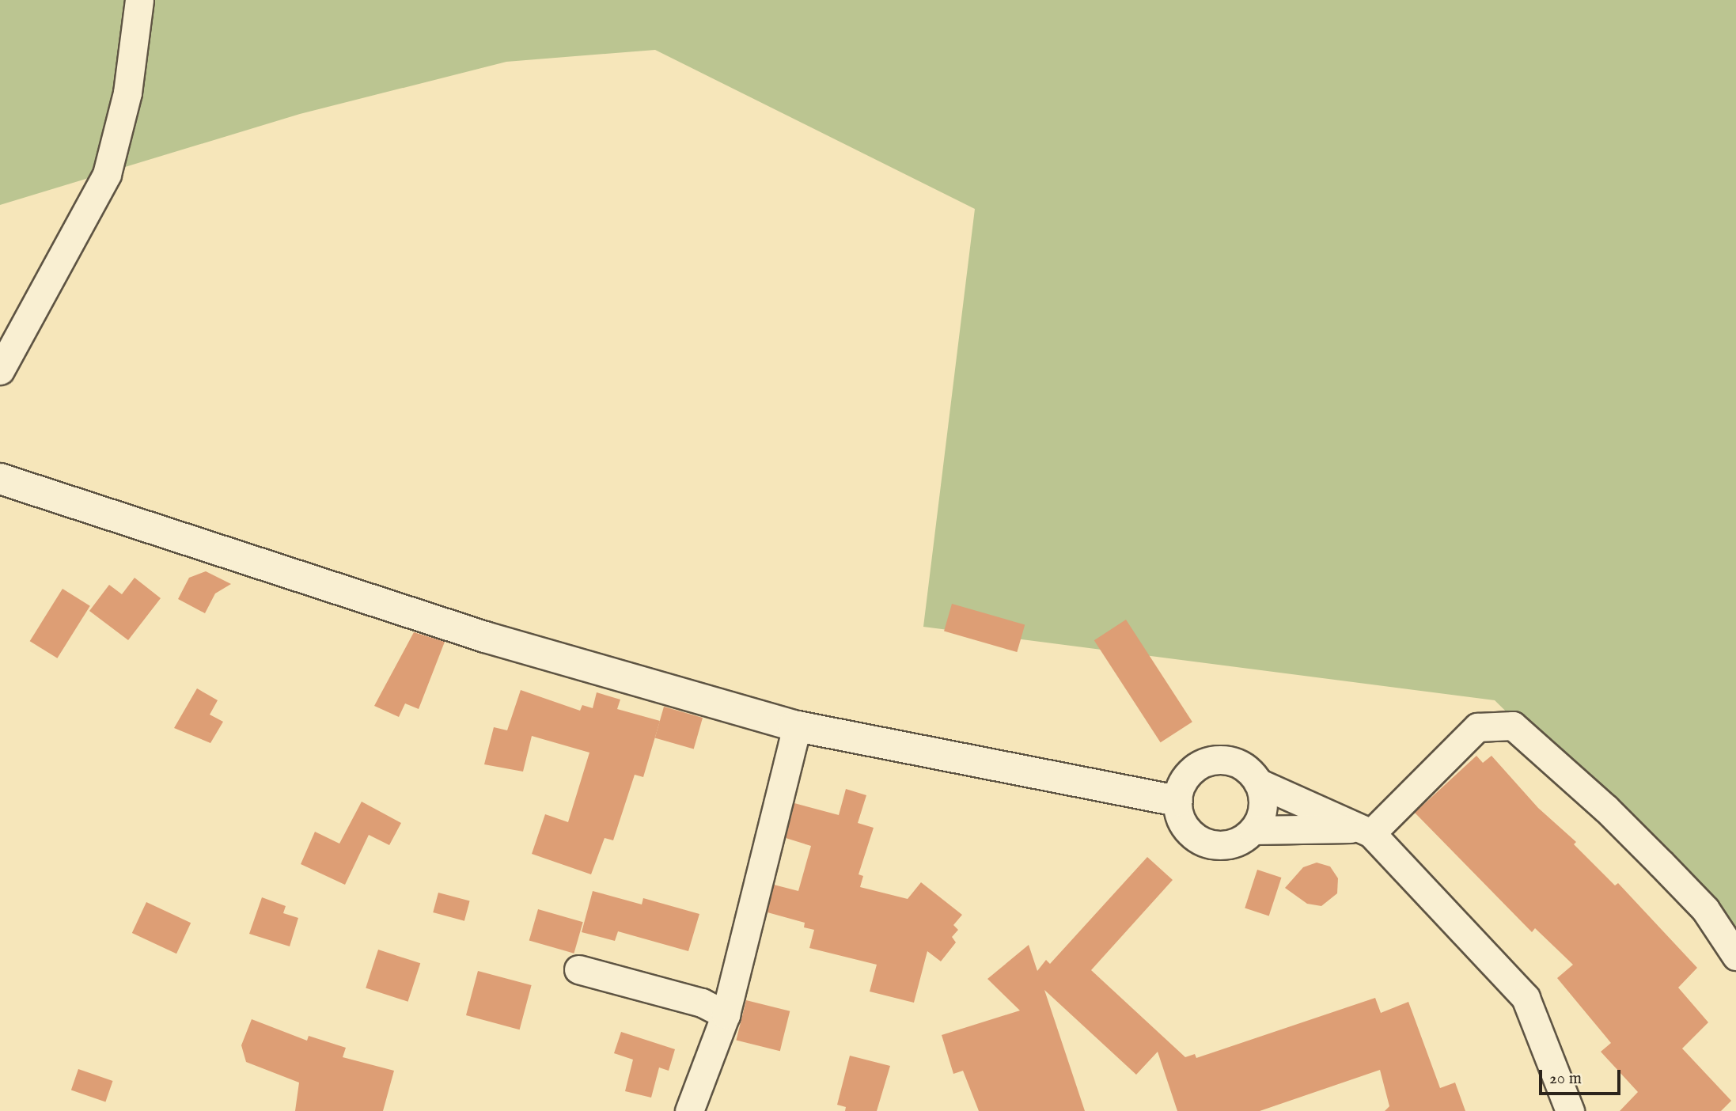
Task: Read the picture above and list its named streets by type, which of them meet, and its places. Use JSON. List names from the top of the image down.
{
  "scale_bar": "20 m"
}
